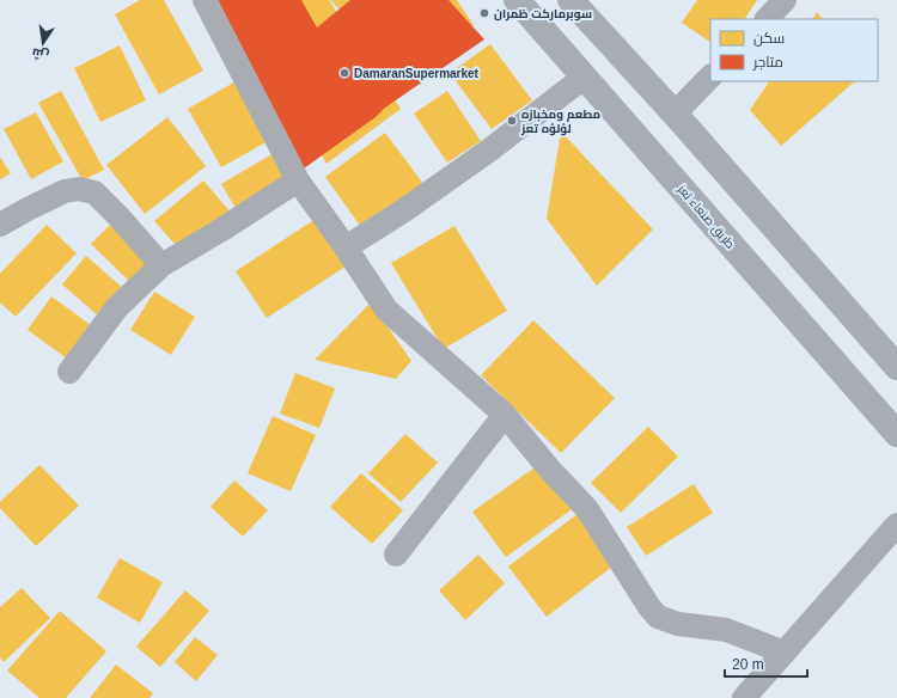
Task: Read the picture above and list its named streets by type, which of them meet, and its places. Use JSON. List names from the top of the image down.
{
  "streets": {
    "highway": ["طريق صنعاء تعز"]
  },
  "places": ["سوبرماركت ظمران", "DamaranSupermarket", "مطعم ومخبازه لؤلؤه تعز"],
  "legend": ["سكن", "متاجر"],
  "scale_bar": "20 m",
  "north": "bottom"
}
